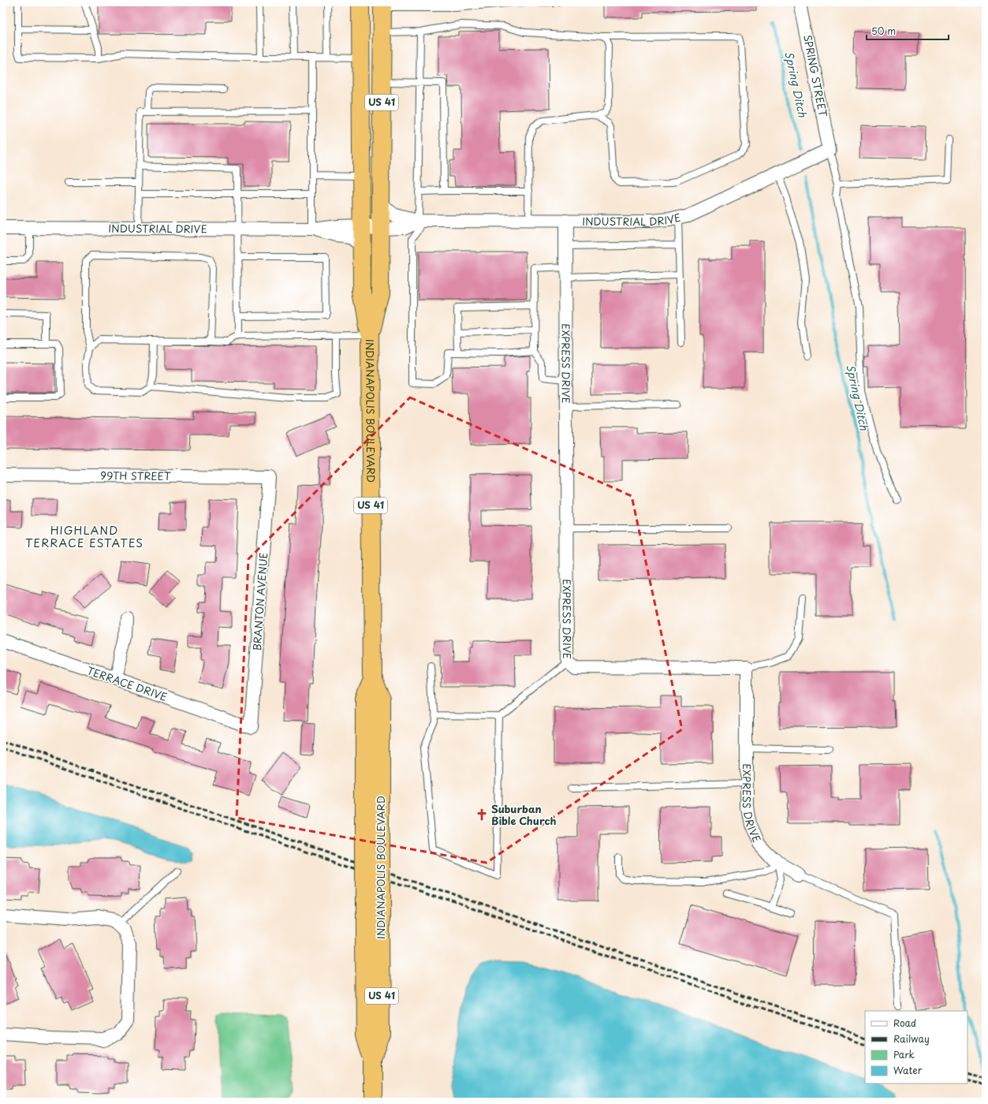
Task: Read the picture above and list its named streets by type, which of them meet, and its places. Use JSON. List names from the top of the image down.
{
  "streets": {
    "highway": ["US 41", "INDIANAPOLIS BOULEVARD"],
    "street": [
      "SPRING STREET",
      "INDUSTRIAL DRIVE",
      "EXPRESS DRIVE",
      "99TH STREET",
      "BRANTON AVENUE",
      "TERRACE DRIVE"
    ]
  },
  "crossings": [
    ["SPRING STREET", "INDUSTRIAL DRIVE"],
    ["INDUSTRIAL DRIVE", "EXPRESS DRIVE"],
    ["INDUSTRIAL DRIVE", "INDIANAPOLIS BOULEVARD"],
    ["99TH STREET", "BRANTON AVENUE"],
    ["BRANTON AVENUE", "TERRACE DRIVE"]
  ],
  "districts": ["HIGHLAND TERRACE ESTATES"],
  "water": ["Spring Ditch"],
  "places": {
    "church": ["Suburban Bible Church"]
  },
  "legend": [
    "Road",
    "Railway",
    "Park",
    "Water"
  ],
  "scale_bar": "50 m"
}
